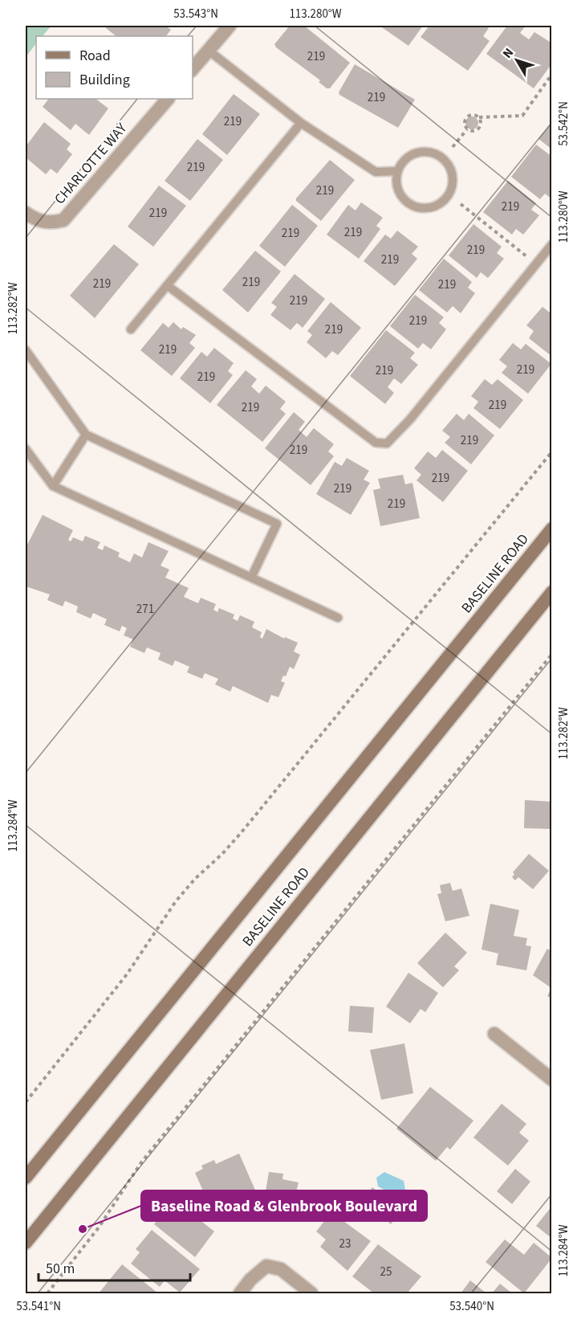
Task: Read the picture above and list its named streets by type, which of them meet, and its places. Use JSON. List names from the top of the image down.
{
  "streets": {
    "main road": ["BASELINE ROAD"],
    "street": ["CHARLOTTE WAY"]
  },
  "places": ["Baseline Road & Glenbrook Boulevard"],
  "house_numbers": [
    "219",
    "219",
    "219",
    "219",
    "219",
    "219",
    "219",
    "219",
    "219",
    "219",
    "219",
    "219",
    "219",
    "219",
    "219",
    "219",
    "219",
    "219",
    "219",
    "219",
    "219",
    "219",
    "219",
    "219",
    "219",
    "219",
    "219",
    "219",
    "271",
    "23",
    "25"
  ],
  "legend": ["Road", "Building"],
  "scale_bar": "50 m",
  "north": "top left",
  "coordinates": [
    "53.543°N",
    "113.280°W",
    "53.542°N",
    "113.282°W",
    "113.284°W",
    "53.541°N",
    "53.540°N"
  ]
}
